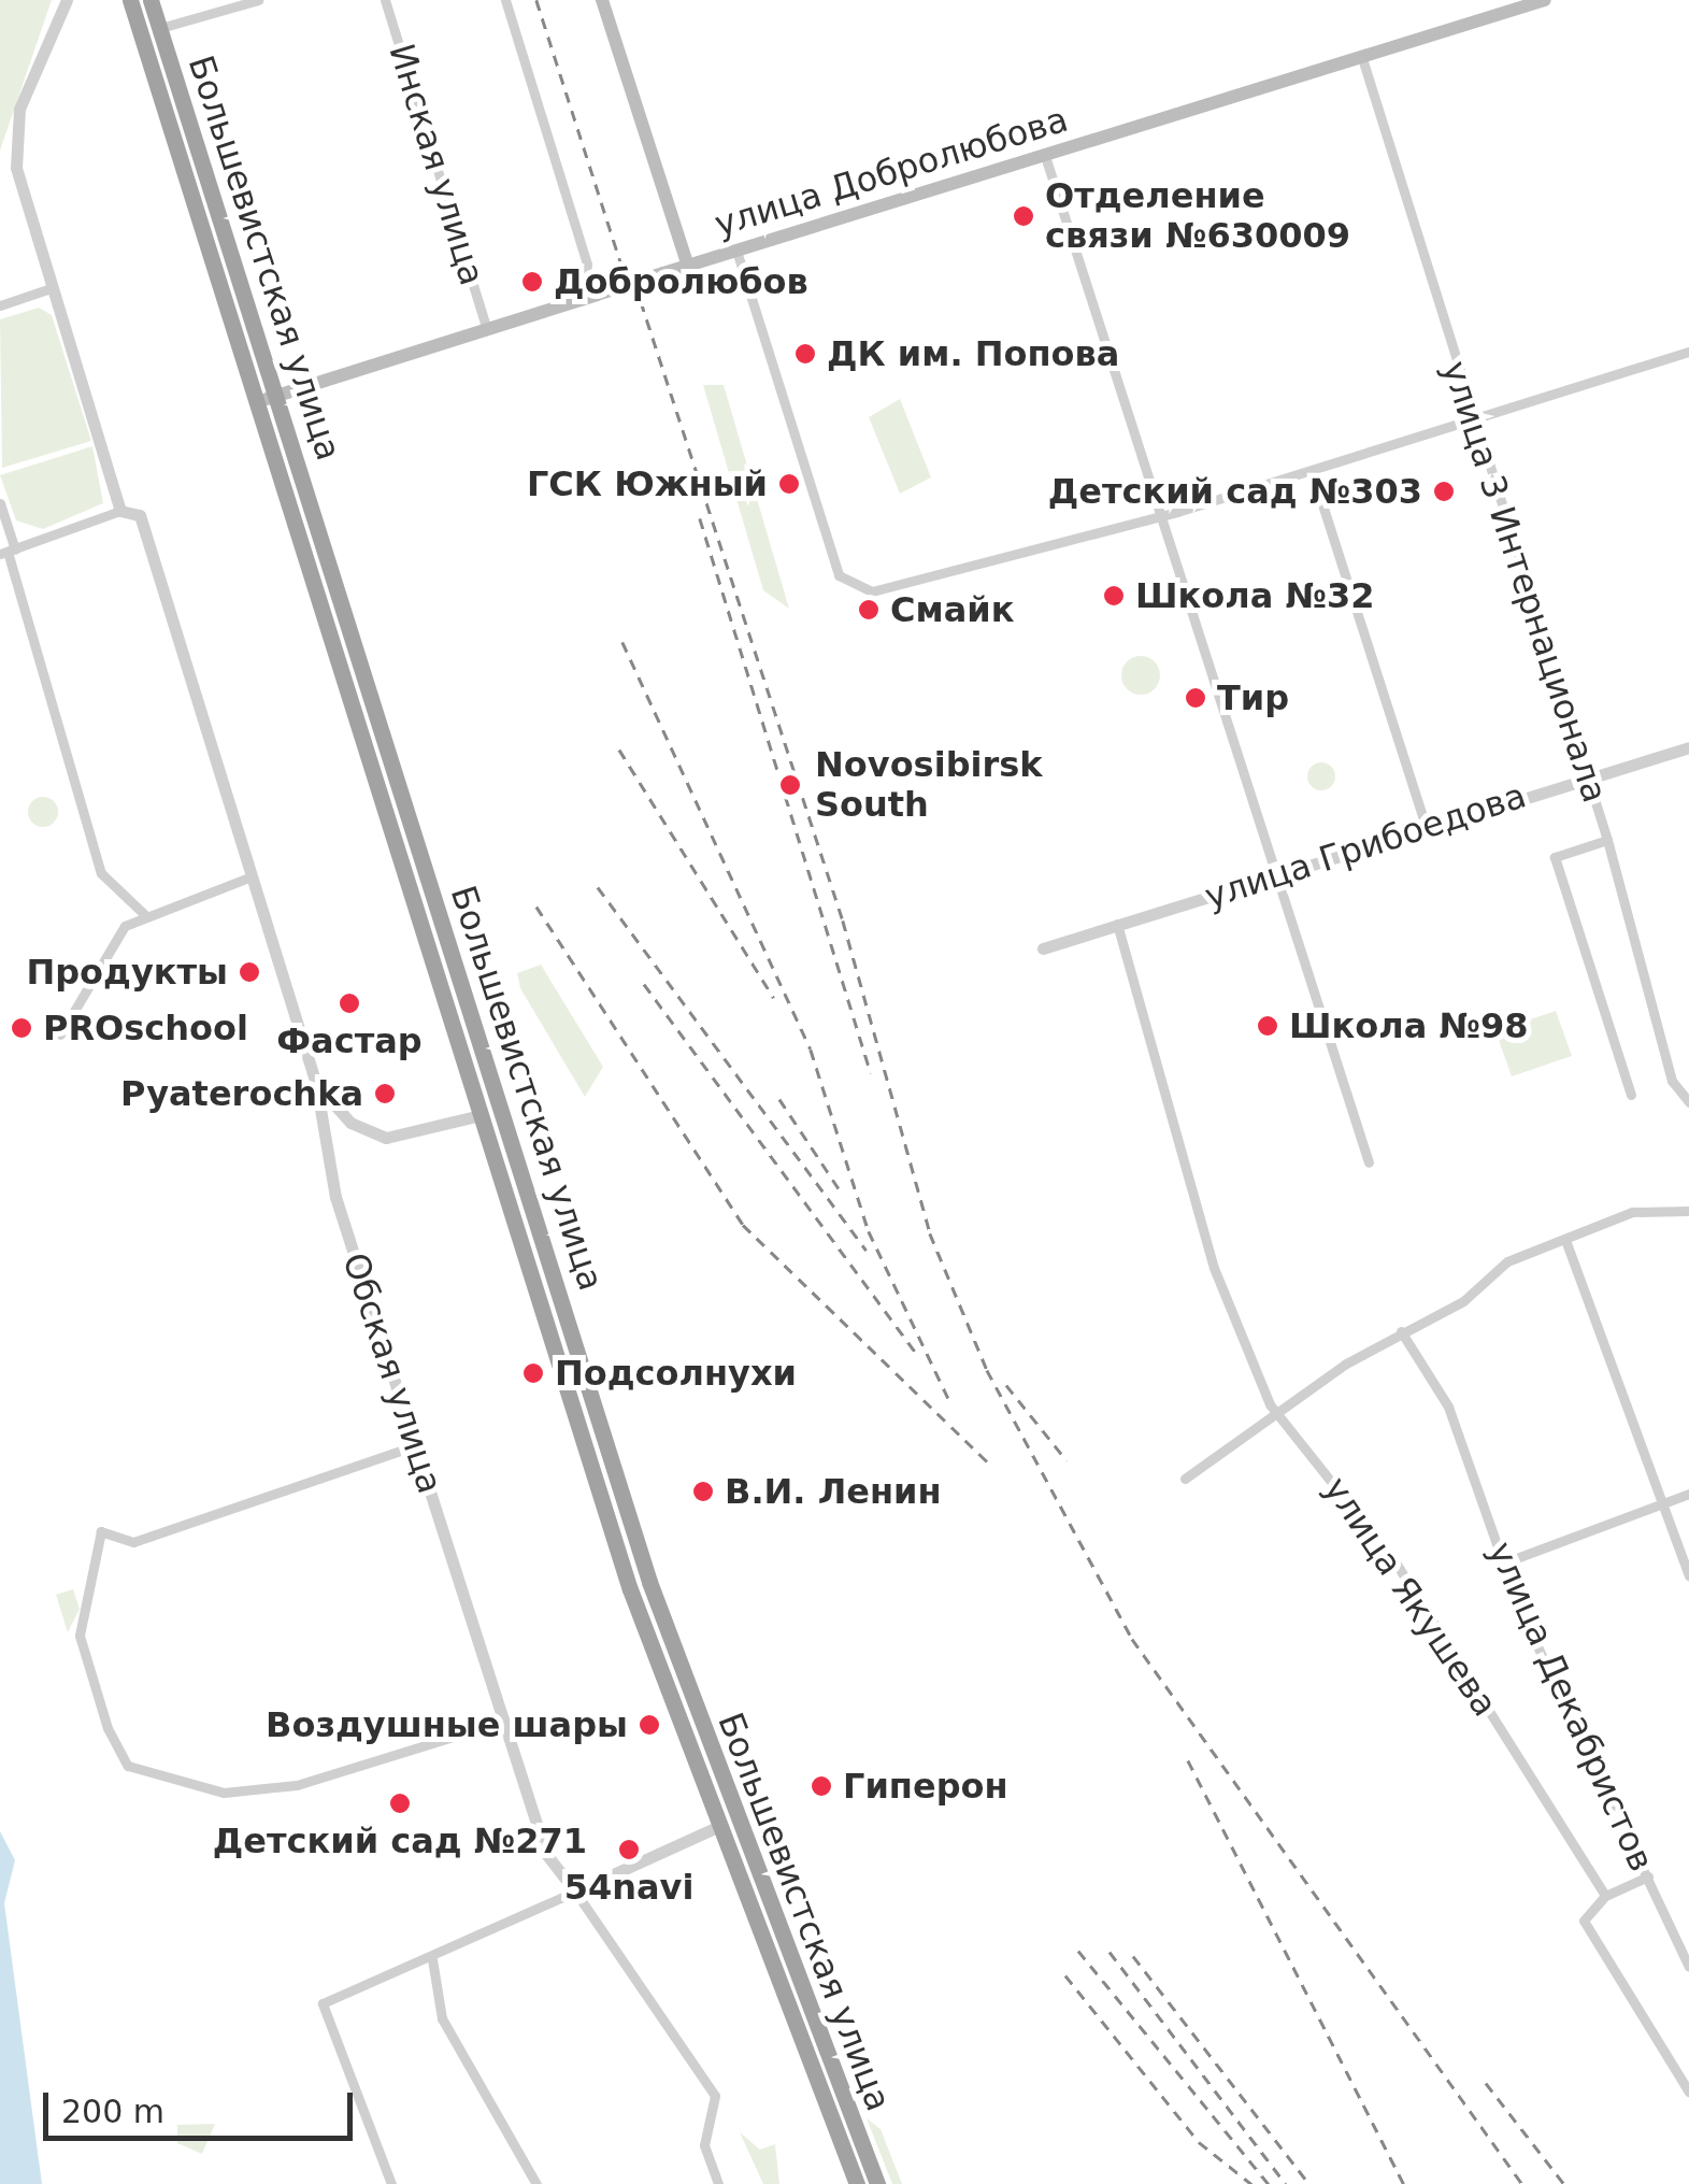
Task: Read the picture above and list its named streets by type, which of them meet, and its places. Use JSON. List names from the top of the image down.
{
  "streets": {
    "highway": ["Большевистская улица"],
    "main road": ["улица Добролюбова"],
    "street": [
      "Инская улица",
      "улица 3 Интернационала",
      "улица Грибоедова",
      "Обская улица",
      "улица Якушева",
      "улица Декабристов"
    ]
  },
  "crossings": [
    ["Инская улица", "улица Добролюбова"],
    ["улица Добролюбова", "Большевистская улица"],
    ["улица Добролюбова", "улица 3 Интернационала"],
    ["улица 3 Интернационала", "улица Грибоедова"],
    ["улица Грибоедова", "улица Якушева"]
  ],
  "places": [
    "Отделение связи №630009",
    "Добролюбов",
    "ДК им. Попова",
    "ГСК Южный",
    "Детский сад №303",
    "Школа №32",
    "Смайк",
    "Тир",
    "Novosibirsk South",
    "Продукты",
    "Фастар",
    "Школа №98",
    "PROschool",
    "Pyaterochka",
    "Подсолнухи",
    "В.И. Ленин",
    "Воздушные шары",
    "Гиперон",
    "Детский сад №271",
    "54navi"
  ],
  "scale_bar": "200 m"
}
